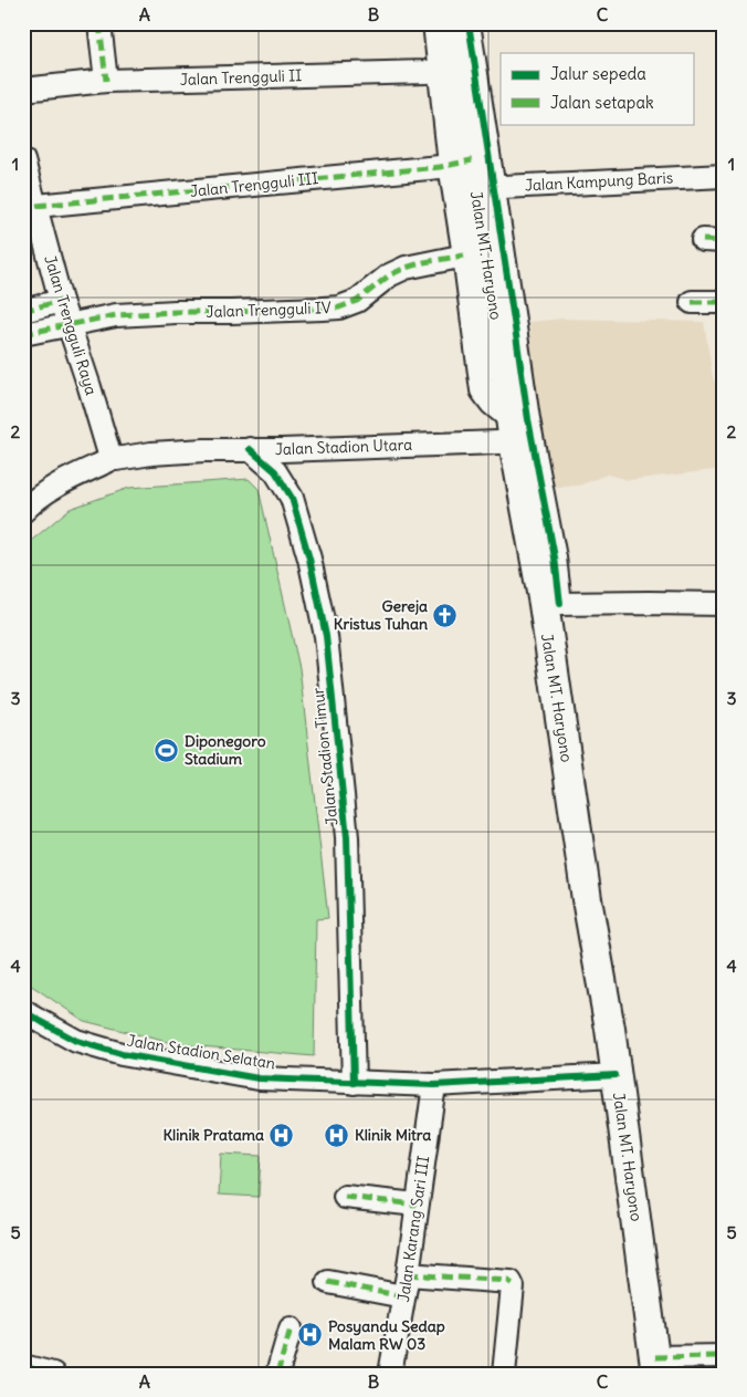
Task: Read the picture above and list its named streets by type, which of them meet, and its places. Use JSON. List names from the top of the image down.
{
  "streets": {
    "main road": ["Jalan MT. Haryono"],
    "street": [
      "Jalan Trengguli II",
      "Jalan Kampung Baris",
      "Jalan Trengguli III",
      "Jalan Trengguli IV",
      "Jalan Trengguli Raya",
      "Jalan Stadion Utara",
      "Jalan Stadion Timur",
      "Jalan Stadion Selatan",
      "Jalan Karang Sari III"
    ]
  },
  "crossings": [
    ["Jalan Trengguli II", "Jalan MT. Haryono"],
    ["Jalan Kampung Baris", "Jalan MT. Haryono"],
    ["Jalan Trengguli III", "Jalan MT. Haryono"],
    ["Jalan Trengguli III", "Jalan Trengguli Raya"],
    ["Jalan MT. Haryono", "Jalan Trengguli IV"],
    ["Jalan MT. Haryono", "Jalan Stadion Utara"],
    ["Jalan MT. Haryono", "Jalan Stadion Selatan"],
    ["Jalan Trengguli IV", "Jalan Trengguli Raya"],
    ["Jalan Trengguli Raya", "Jalan Stadion Utara"],
    ["Jalan Stadion Utara", "Jalan Stadion Timur"],
    ["Jalan Stadion Timur", "Jalan Stadion Selatan"],
    ["Jalan Stadion Selatan", "Jalan Karang Sari III"]
  ],
  "places": {
    "church": ["Gereja Kristus Tuhan"],
    "sports": ["Diponegoro Stadium"],
    "hospital": ["Klinik Pratama", "Klinik Mitra", "Posyandu Sedap Malam RW 03"]
  },
  "legend": ["Jalur sepeda", "Jalan setapak"],
  "grid": {
    "columns": ["A", "B", "C"],
    "rows": [
      "1",
      "2",
      "3",
      "4",
      "5"
    ]
  }
}
